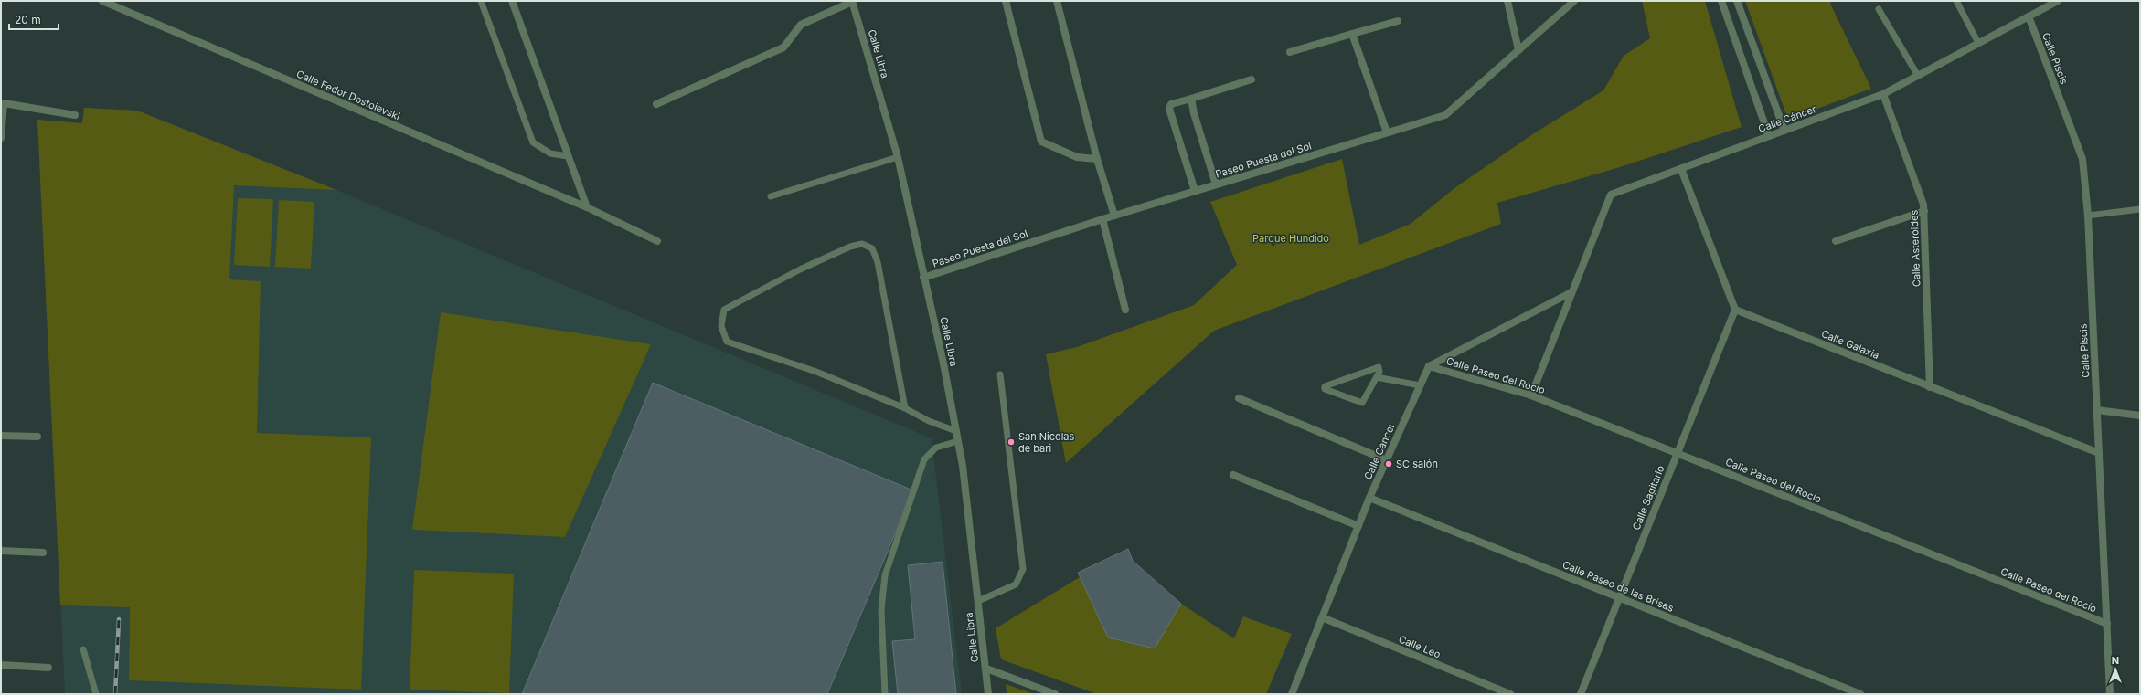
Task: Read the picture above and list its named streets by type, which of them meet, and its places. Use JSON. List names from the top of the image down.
{
  "streets": {
    "street": [
      "Calle Libra",
      "Calle Piscis",
      "Calle Fedor Dostoievski",
      "Calle Cáncer",
      "Paseo Puesta del Sol",
      "Calle Asteroides",
      "Calle Galaxia",
      "Calle Paseo del Rocío",
      "Calle Sagitario",
      "Calle Paseo de las Brisas",
      "Calle Leo"
    ]
  },
  "crossings": [
    ["Calle Libra", "Paseo Puesta del Sol"],
    ["Calle Piscis", "Calle Cáncer"],
    ["Calle Piscis", "Calle Galaxia"],
    ["Calle Piscis", "Calle Paseo del Rocío"],
    ["Calle Cáncer", "Calle Asteroides"],
    ["Calle Cáncer", "Calle Paseo del Rocío"],
    ["Calle Cáncer", "Calle Paseo de las Brisas"],
    ["Calle Cáncer", "Calle Leo"],
    ["Calle Asteroides", "Calle Galaxia"],
    ["Calle Galaxia", "Calle Sagitario"],
    ["Calle Paseo del Rocío", "Calle Sagitario"],
    ["Calle Sagitario", "Calle Paseo de las Brisas"]
  ],
  "parks": ["Parque Hundido"],
  "places": ["San Nicolas de bari", "SC salón"],
  "scale_bar": "20 m",
  "north": "top"
}
